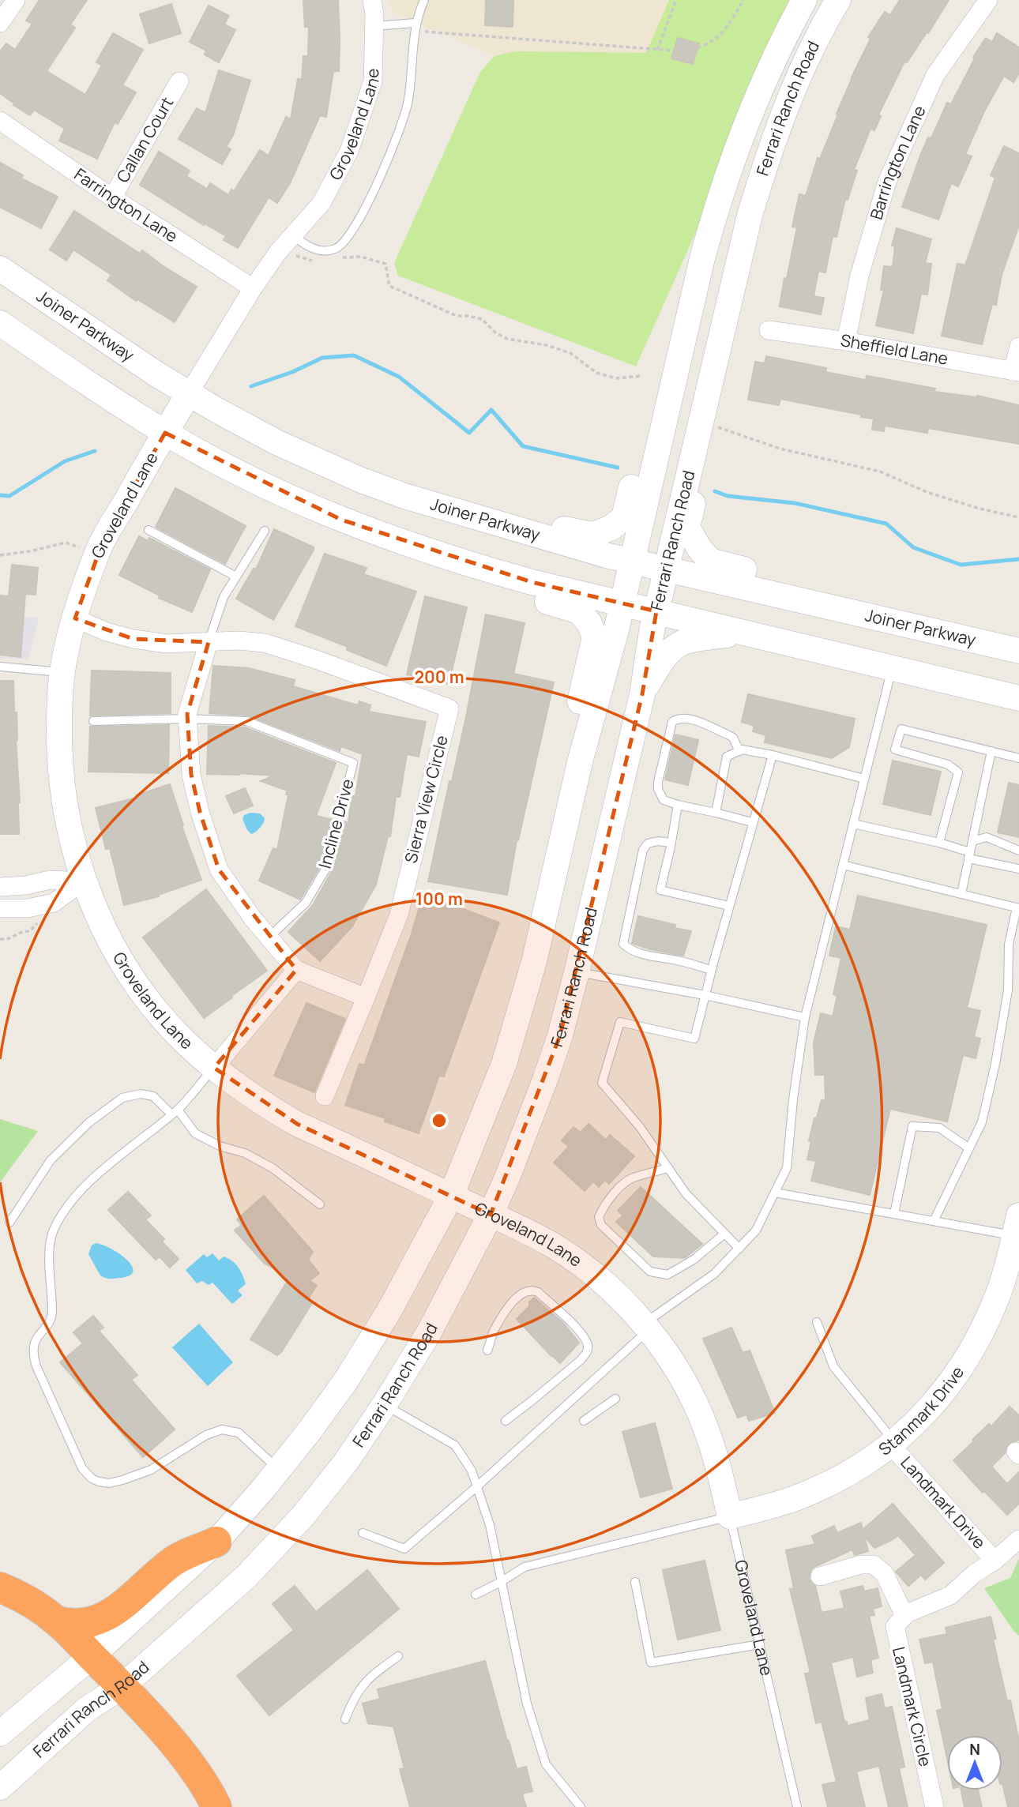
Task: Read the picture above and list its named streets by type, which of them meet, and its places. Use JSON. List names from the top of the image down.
{
  "streets": {
    "main road": [
      "Ferrari Ranch Road",
      "Groveland Lane",
      "Joiner Parkway",
      "Stanmark Drive"
    ],
    "street": [
      "Callan Court",
      "Barrington Lane",
      "Farrington Lane",
      "Sheffield Lane",
      "Sierra View Circle",
      "Landmark Drive",
      "Landmark Circle"
    ],
    "lane": ["Incline Drive"]
  },
  "crossings": [
    ["Ferrari Ranch Road", "Groveland Lane"],
    ["Ferrari Ranch Road", "Joiner Parkway"],
    ["Groveland Lane", "Farrington Lane"],
    ["Groveland Lane", "Joiner Parkway"],
    ["Groveland Lane", "Stanmark Drive"],
    ["Callan Court", "Farrington Lane"],
    ["Barrington Lane", "Sheffield Lane"],
    ["Stanmark Drive", "Landmark Drive"]
  ],
  "north": "top",
  "rings": ["200 m", "100 m"]
}
